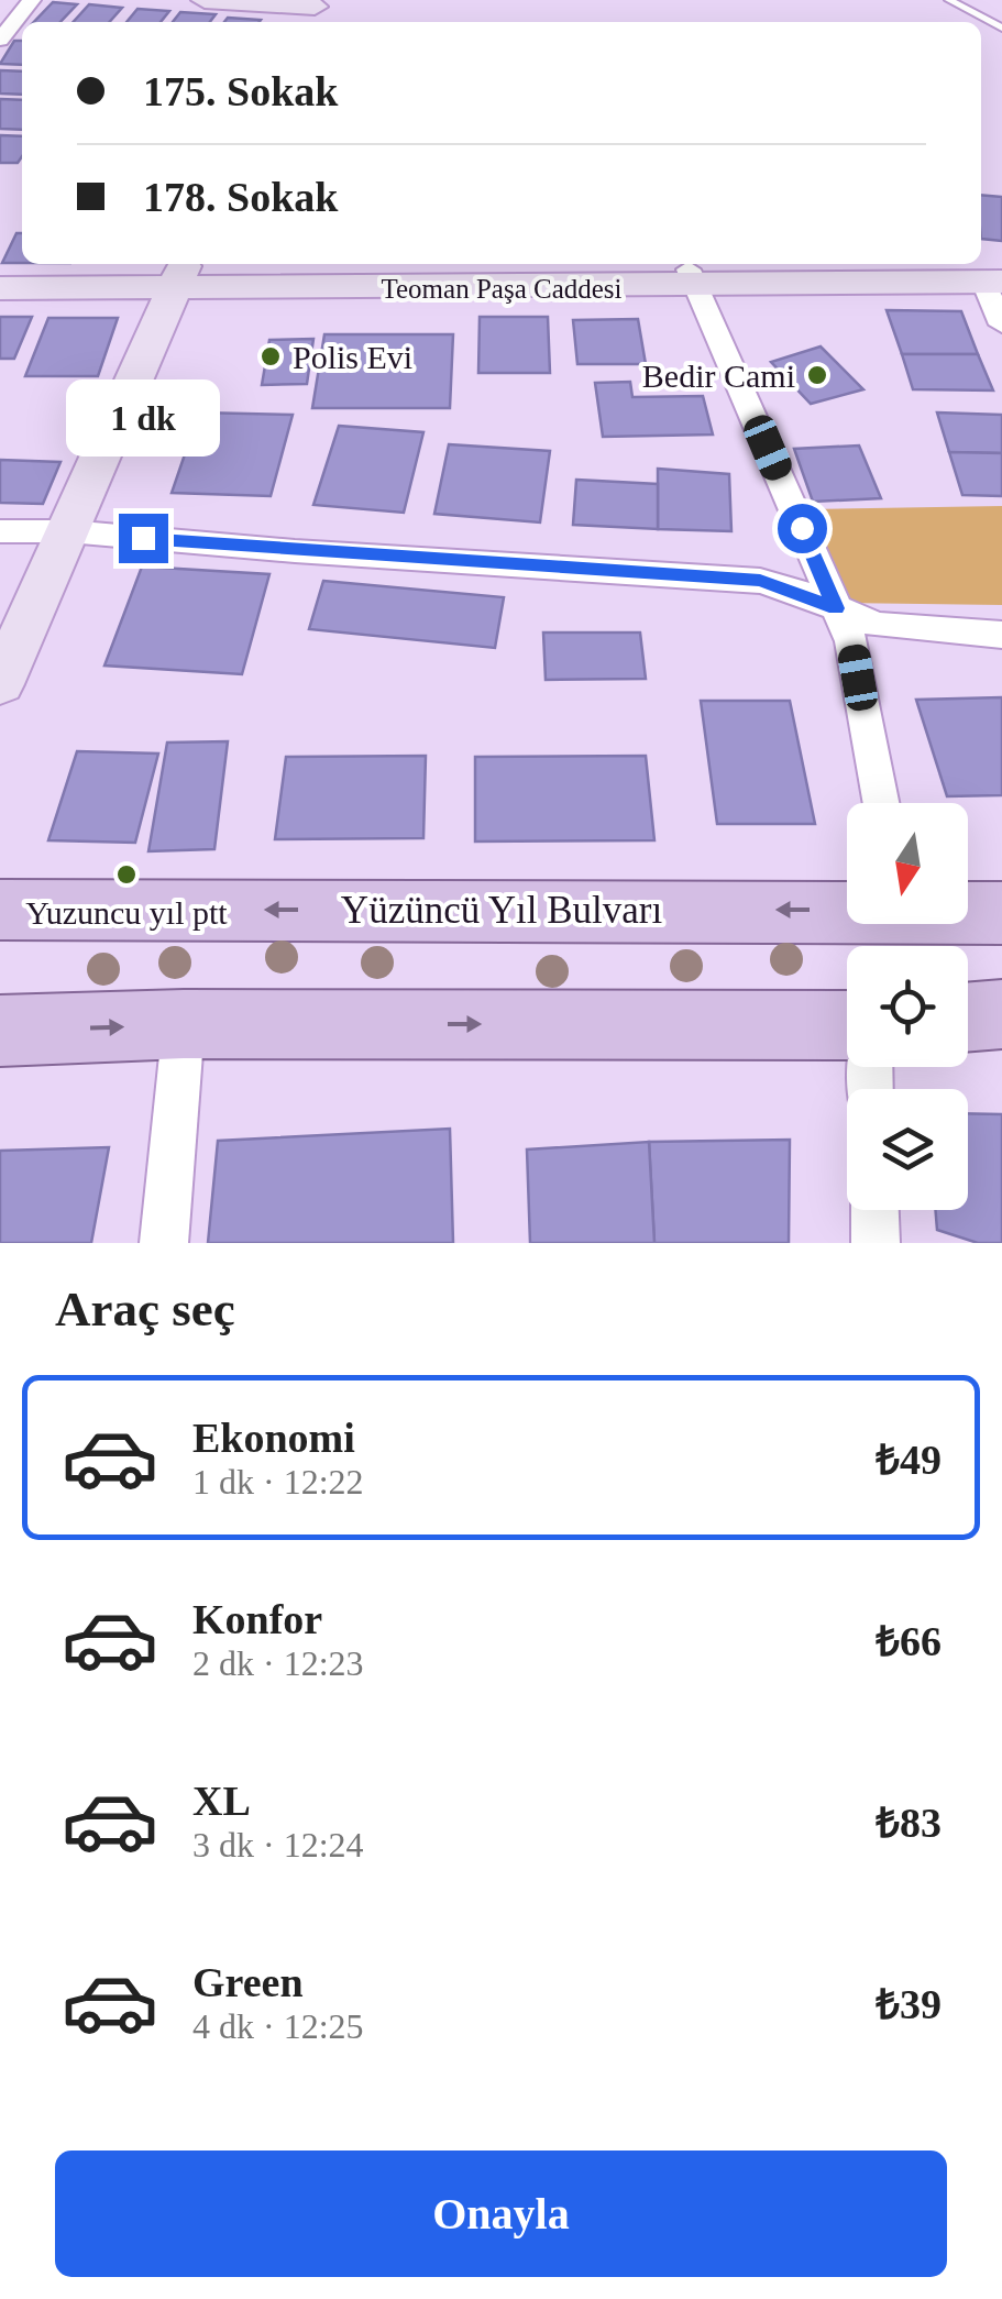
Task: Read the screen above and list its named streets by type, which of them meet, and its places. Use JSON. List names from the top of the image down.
{
  "streets": {
    "main road": ["Yüzüncü Yıl Bulvarı"],
    "street": ["Teoman Paşa Caddesi"]
  },
  "places": ["Polis Evi", "Bedir Cami", "Yuzuncu yıl ptt"],
  "north": "bottom",
  "page": {
    "banner": ["175. Sokak", "178. Sokak"],
    "bubble": "1 dk",
    "heading": "Araç seç",
    "list": [
      {
        "name": "Ekonomi",
        "note": "1 dk · 12:22",
        "value": "₺49"
      },
      {
        "name": "Konfor",
        "note": "2 dk · 12:23",
        "value": "₺66"
      },
      {
        "name": "XL",
        "note": "3 dk · 12:24",
        "value": "₺83"
      },
      {
        "name": "Green",
        "note": "4 dk · 12:25",
        "value": "₺39"
      }
    ],
    "buttons": "Onayla"
  }
}
